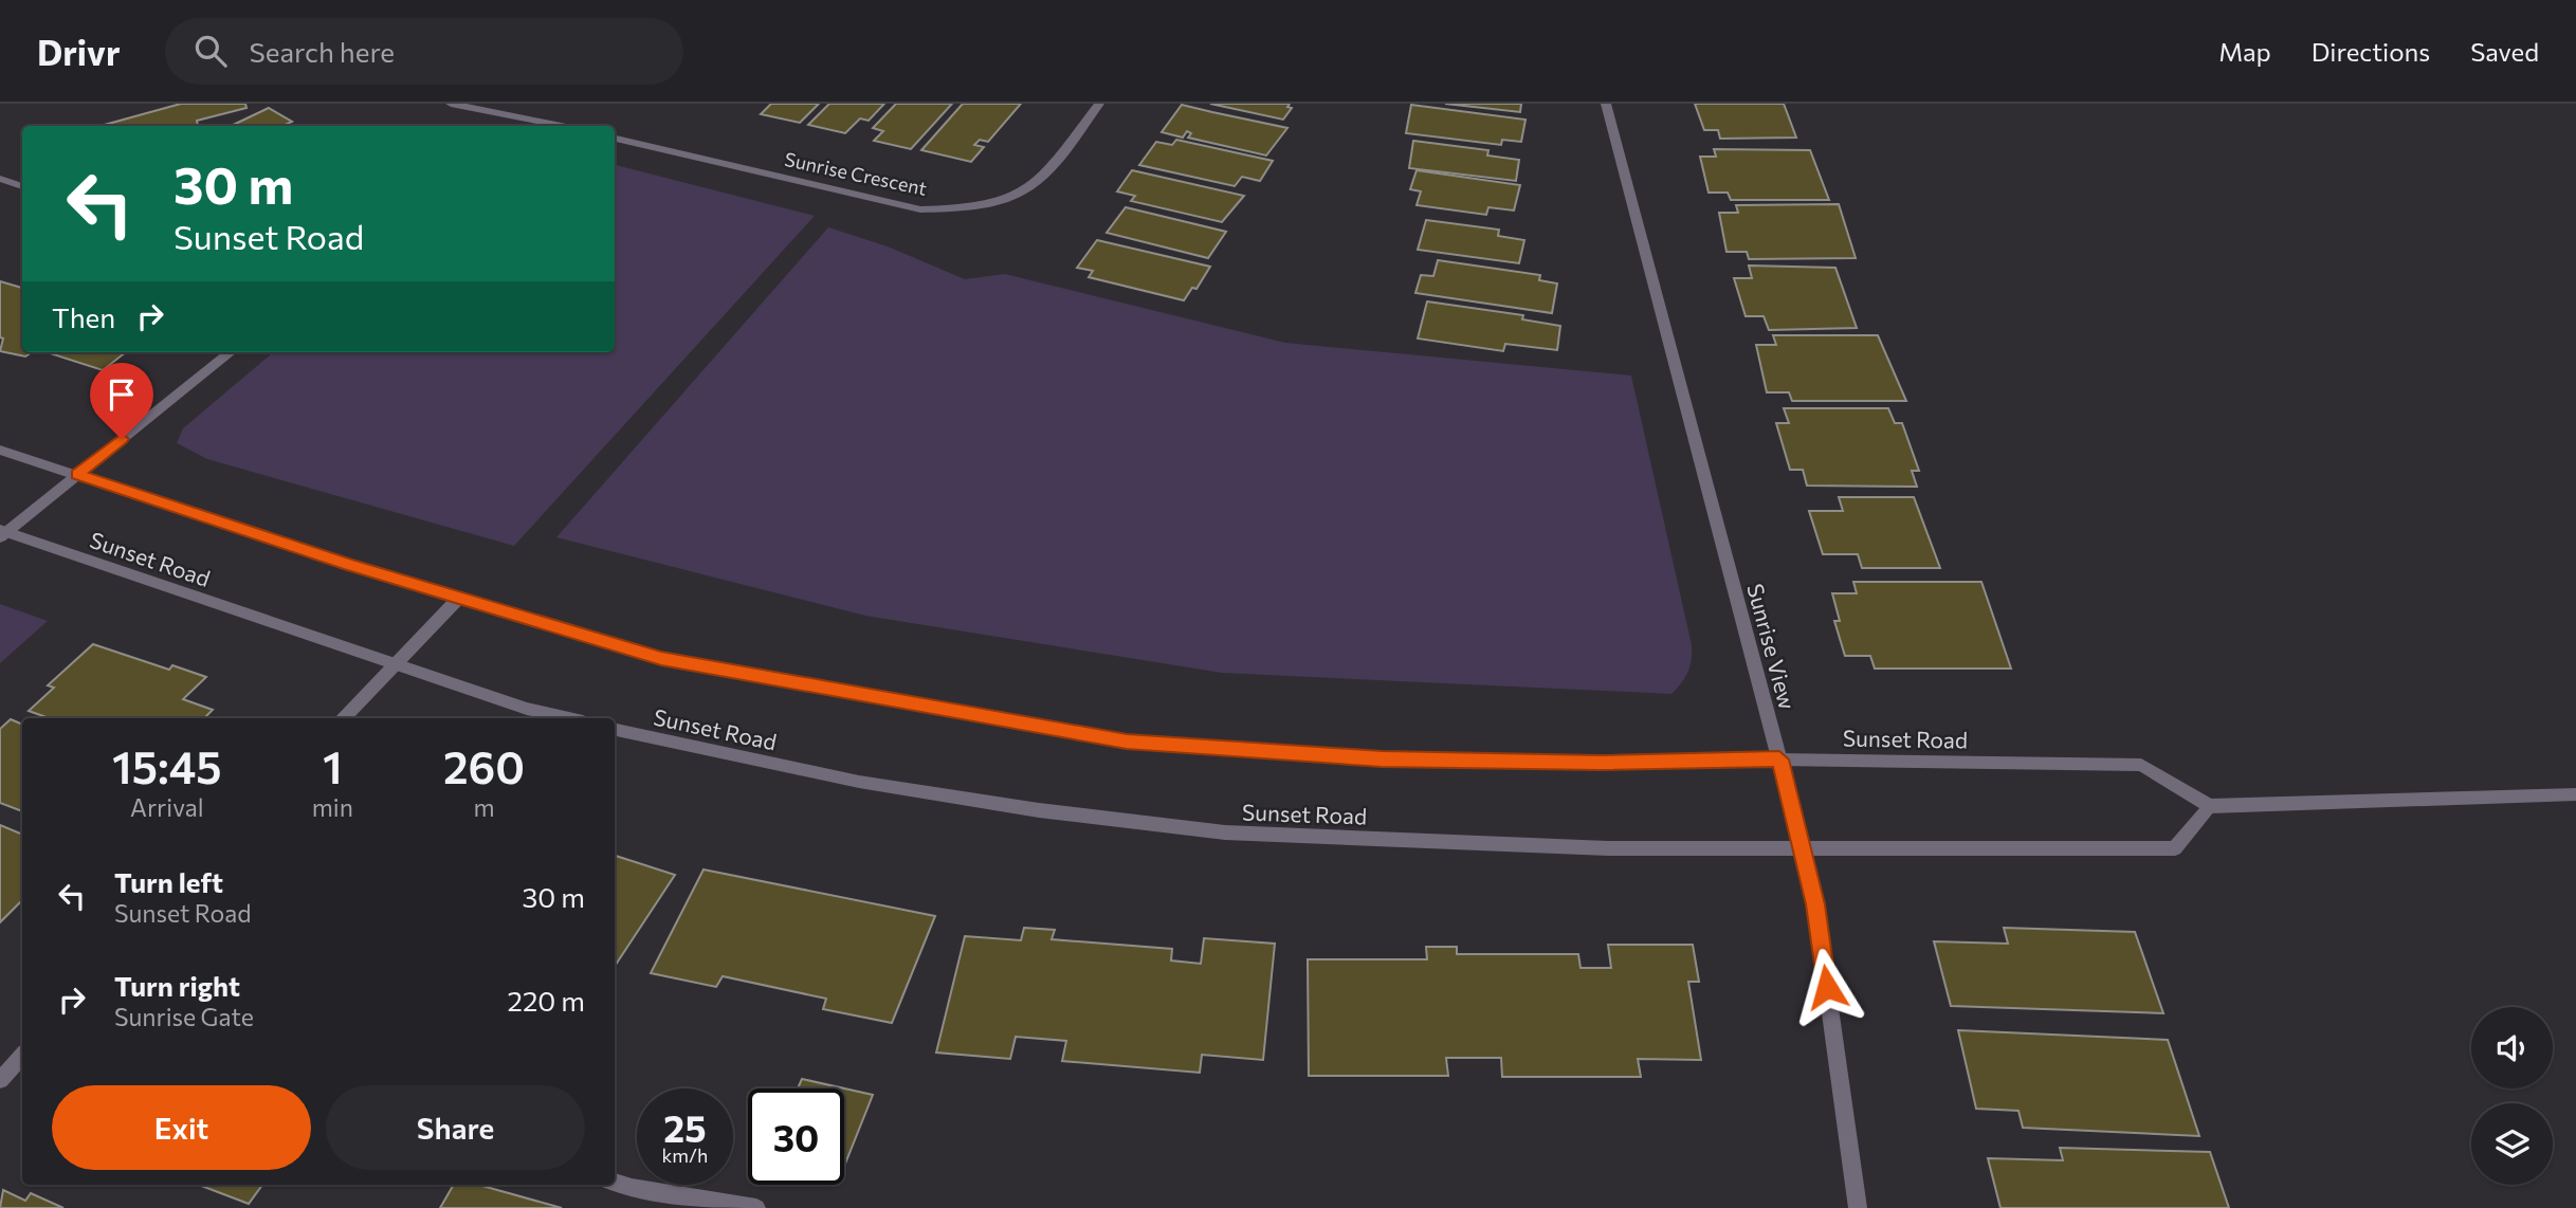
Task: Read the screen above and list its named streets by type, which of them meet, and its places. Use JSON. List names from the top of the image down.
{
  "streets": {
    "street": ["Sunrise Crescent", "Sunset Road", "Sunrise View"]
  },
  "crossings": [
    ["Sunset Road", "Sunrise View"]
  ],
  "page": {
    "header": "Drivr",
    "search": "Search here",
    "nav": ["Map", "Directions", "Saved"],
    "turn": ["30 m", "Sunset Road"],
    "then": "Then",
    "eta": [
      "15:45",
      "Arrival",
      "1",
      "min",
      "260",
      "m"
    ],
    "list": [
      {
        "name": "Turn left",
        "note": "Sunset Road",
        "value": "30 m"
      },
      {
        "name": "Turn right",
        "note": "Sunrise Gate",
        "value": "220 m"
      }
    ],
    "buttons": ["Exit", "Share"],
    "speed": "25 km/h",
    "limit": "30"
  }
}
